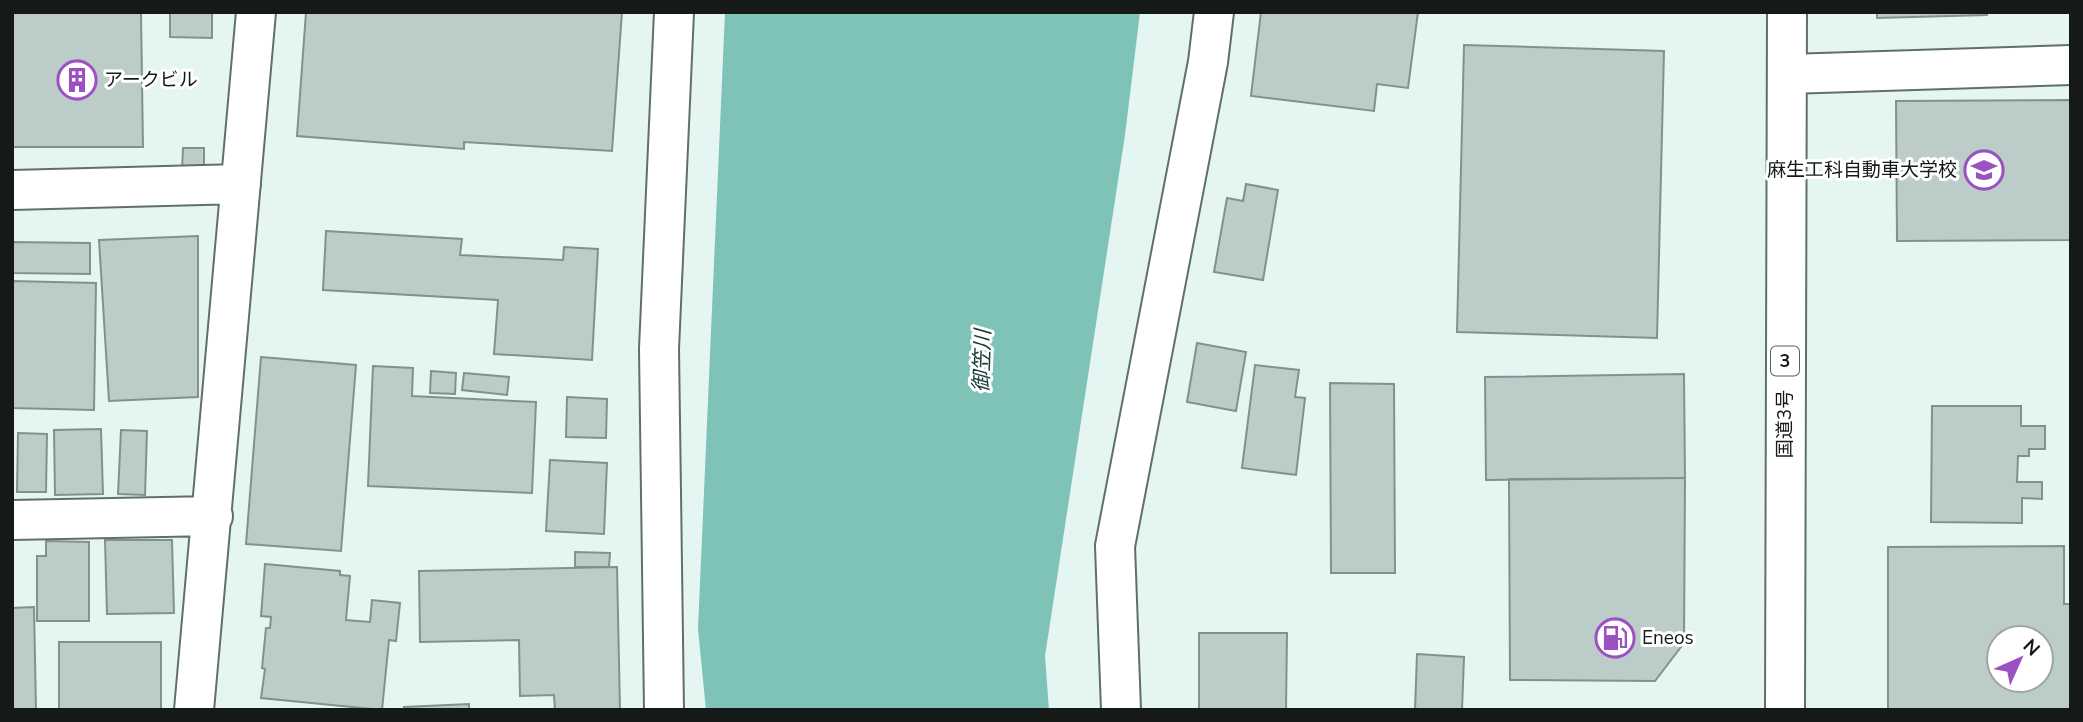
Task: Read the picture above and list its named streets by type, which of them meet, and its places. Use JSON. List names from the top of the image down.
{
  "streets": {
    "main road": ["3", "国道3号"]
  },
  "water": ["御笠川"],
  "places": {
    "building": ["アークビル"],
    "school or university": ["麻生工科自動車大学校"],
    "fuel station": ["Eneos"]
  },
  "north": "top right"
}
